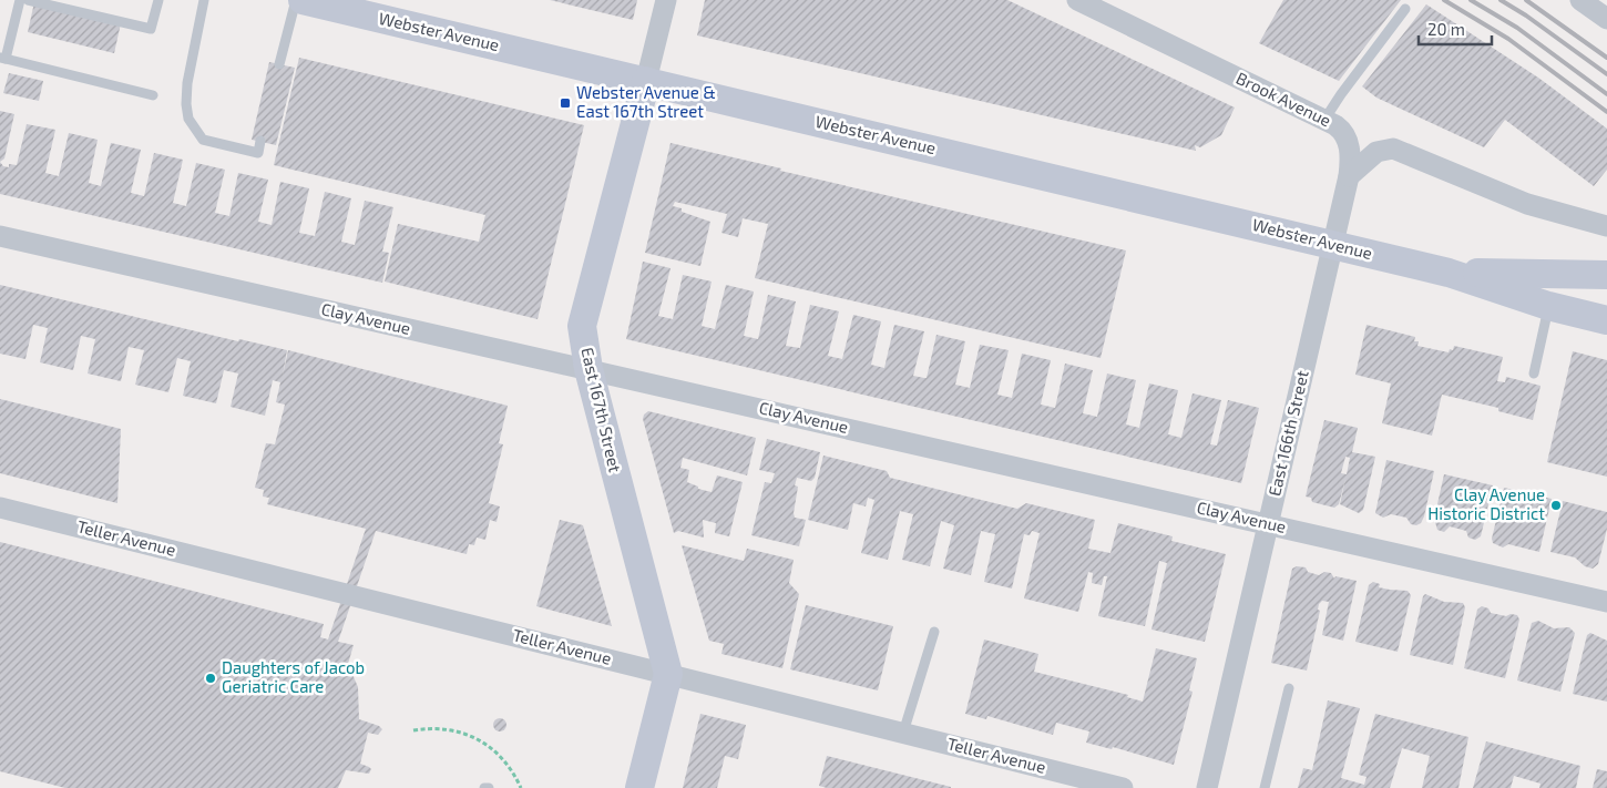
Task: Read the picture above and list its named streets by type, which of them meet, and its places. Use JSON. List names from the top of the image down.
{
  "streets": {
    "main road": ["Webster Avenue", "East 167th Street"],
    "street": [
      "Brook Avenue",
      "Clay Avenue",
      "East 166th Street",
      "Teller Avenue"
    ]
  },
  "crossings": [
    ["Webster Avenue", "East 167th Street"],
    ["Webster Avenue", "East 166th Street"],
    ["Brook Avenue", "East 166th Street"],
    ["Clay Avenue", "East 167th Street"],
    ["Clay Avenue", "East 166th Street"],
    ["East 167th Street", "Teller Avenue"]
  ],
  "places": {
    "transit": ["Webster Avenue & East 167th Street"],
    "other": ["Clay Avenue Historic District", "Daughters of Jacob Geriatric Care"]
  },
  "scale_bar": "20 m"
}
